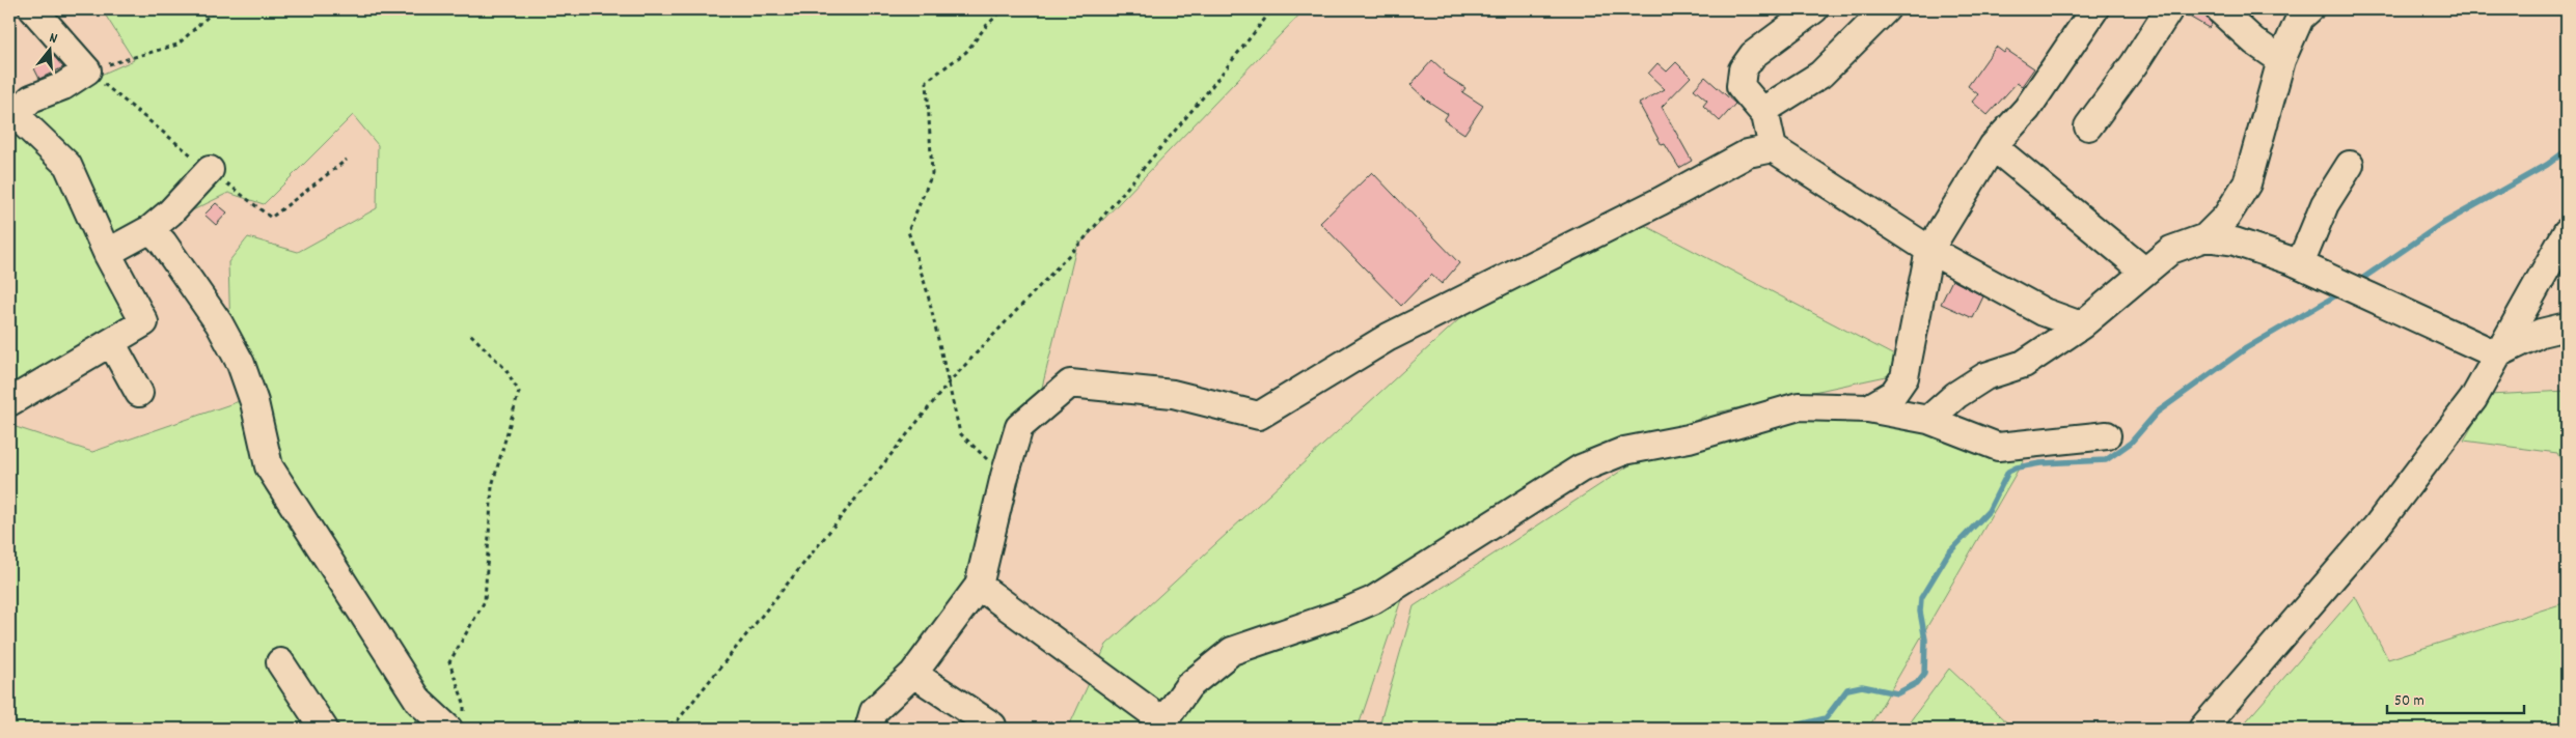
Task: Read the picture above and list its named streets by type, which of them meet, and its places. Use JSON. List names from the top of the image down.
{
  "scale_bar": "50 m",
  "north": "top"
}
